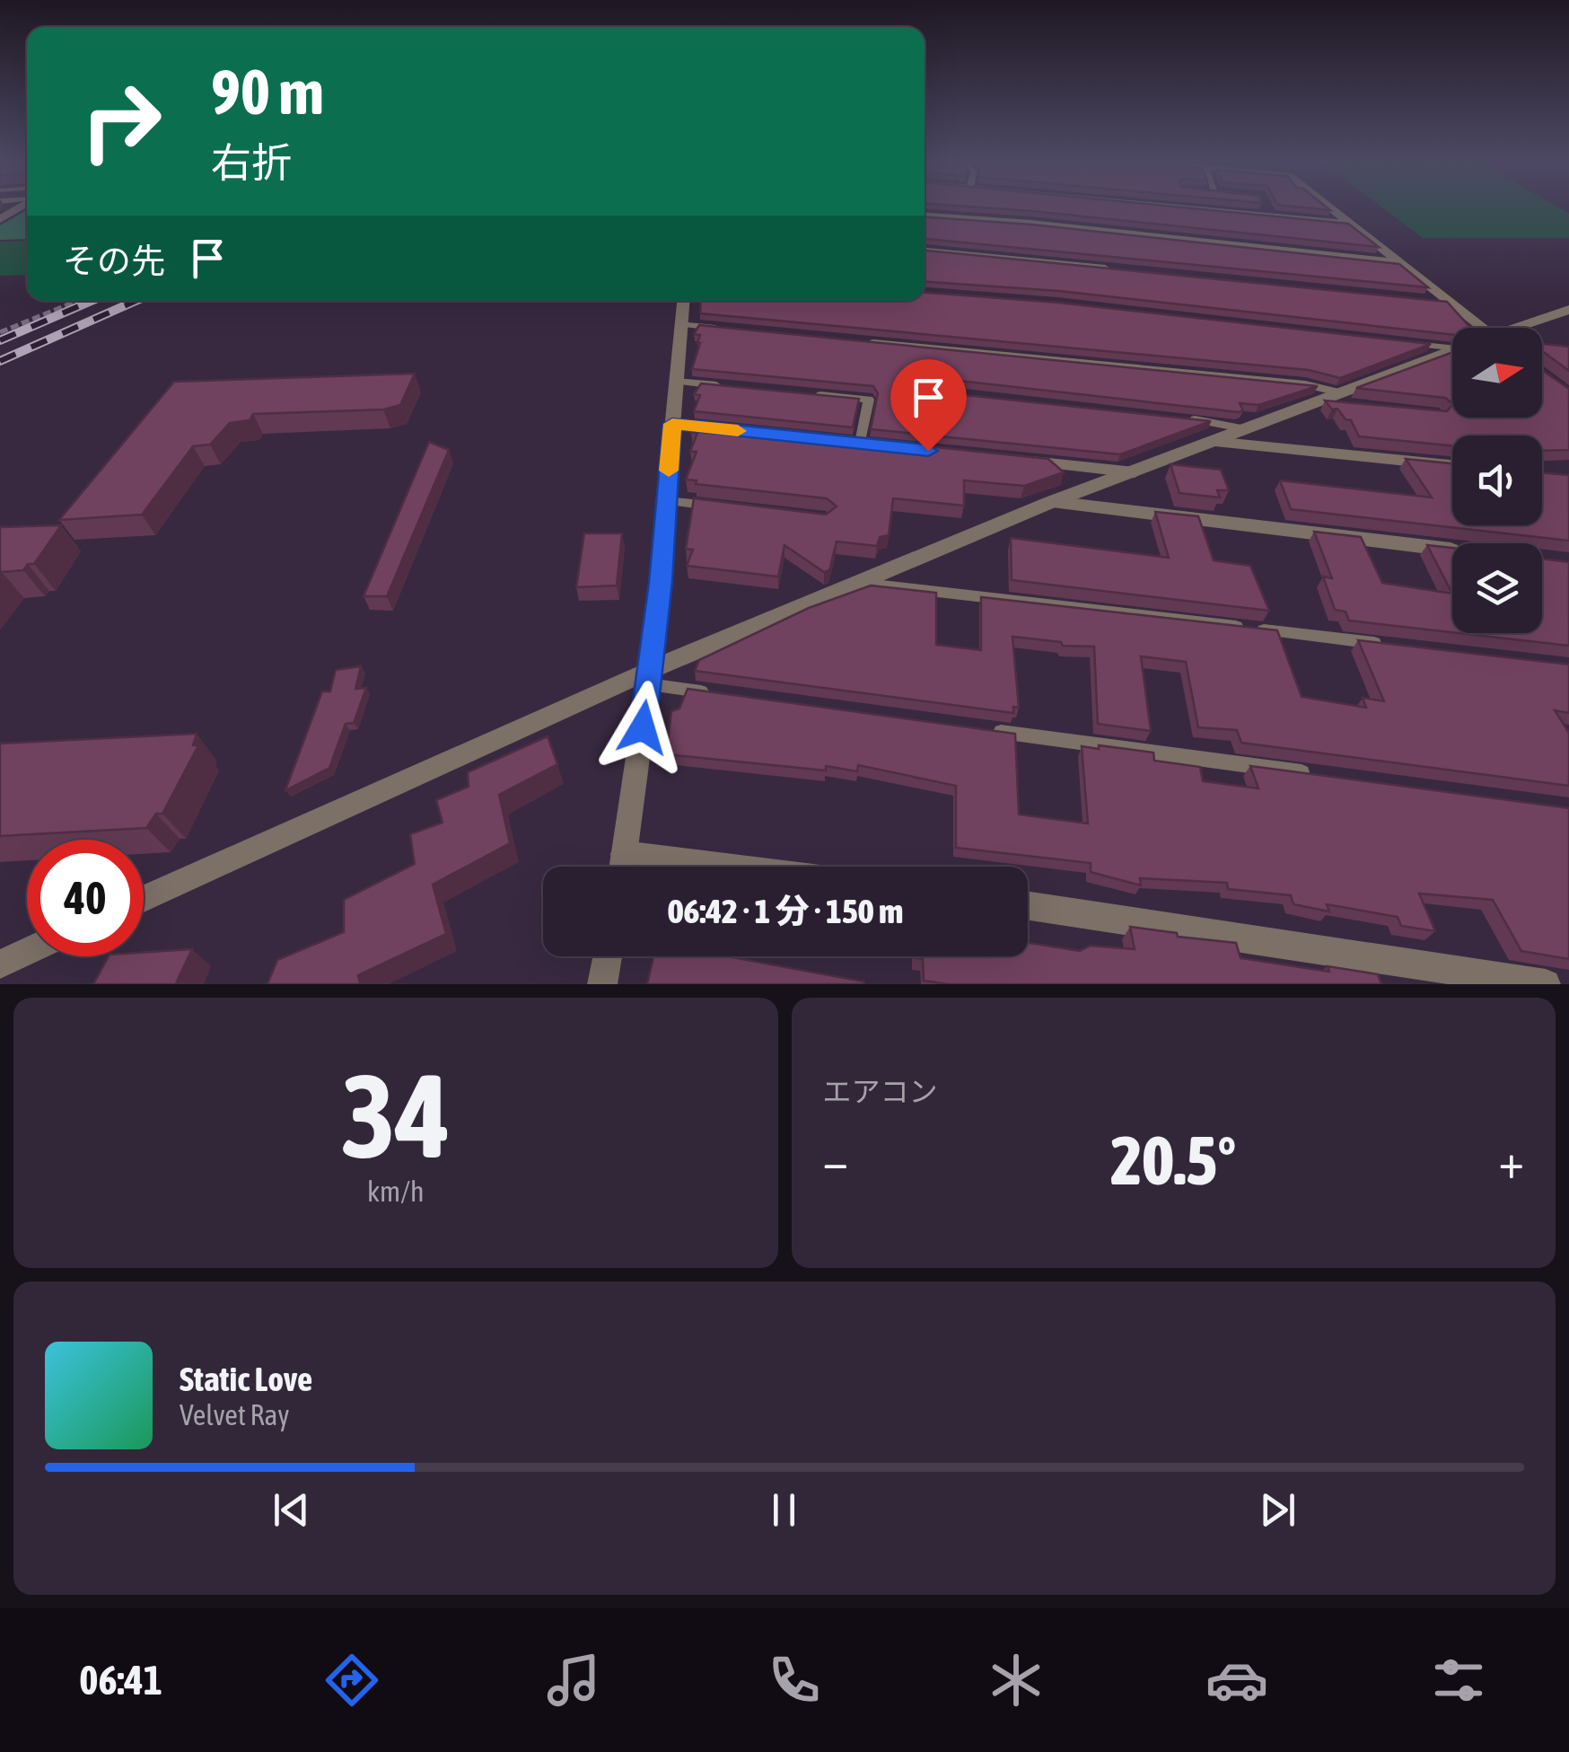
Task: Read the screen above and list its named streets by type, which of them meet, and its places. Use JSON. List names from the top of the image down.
{
  "north": "right",
  "page": {
    "turn": ["90 m", "右折"],
    "then": "その先",
    "limit": "40",
    "trip": "06:42 · 1 分 · 150 m",
    "tile": [
      ["34", "km/h"],
      "エアコン"
    ],
    "heat": ["−", "20.5°", "+"],
    "song": ["Static Love", "Velvet Ray"],
    "tabs": "06:41"
  }
}
